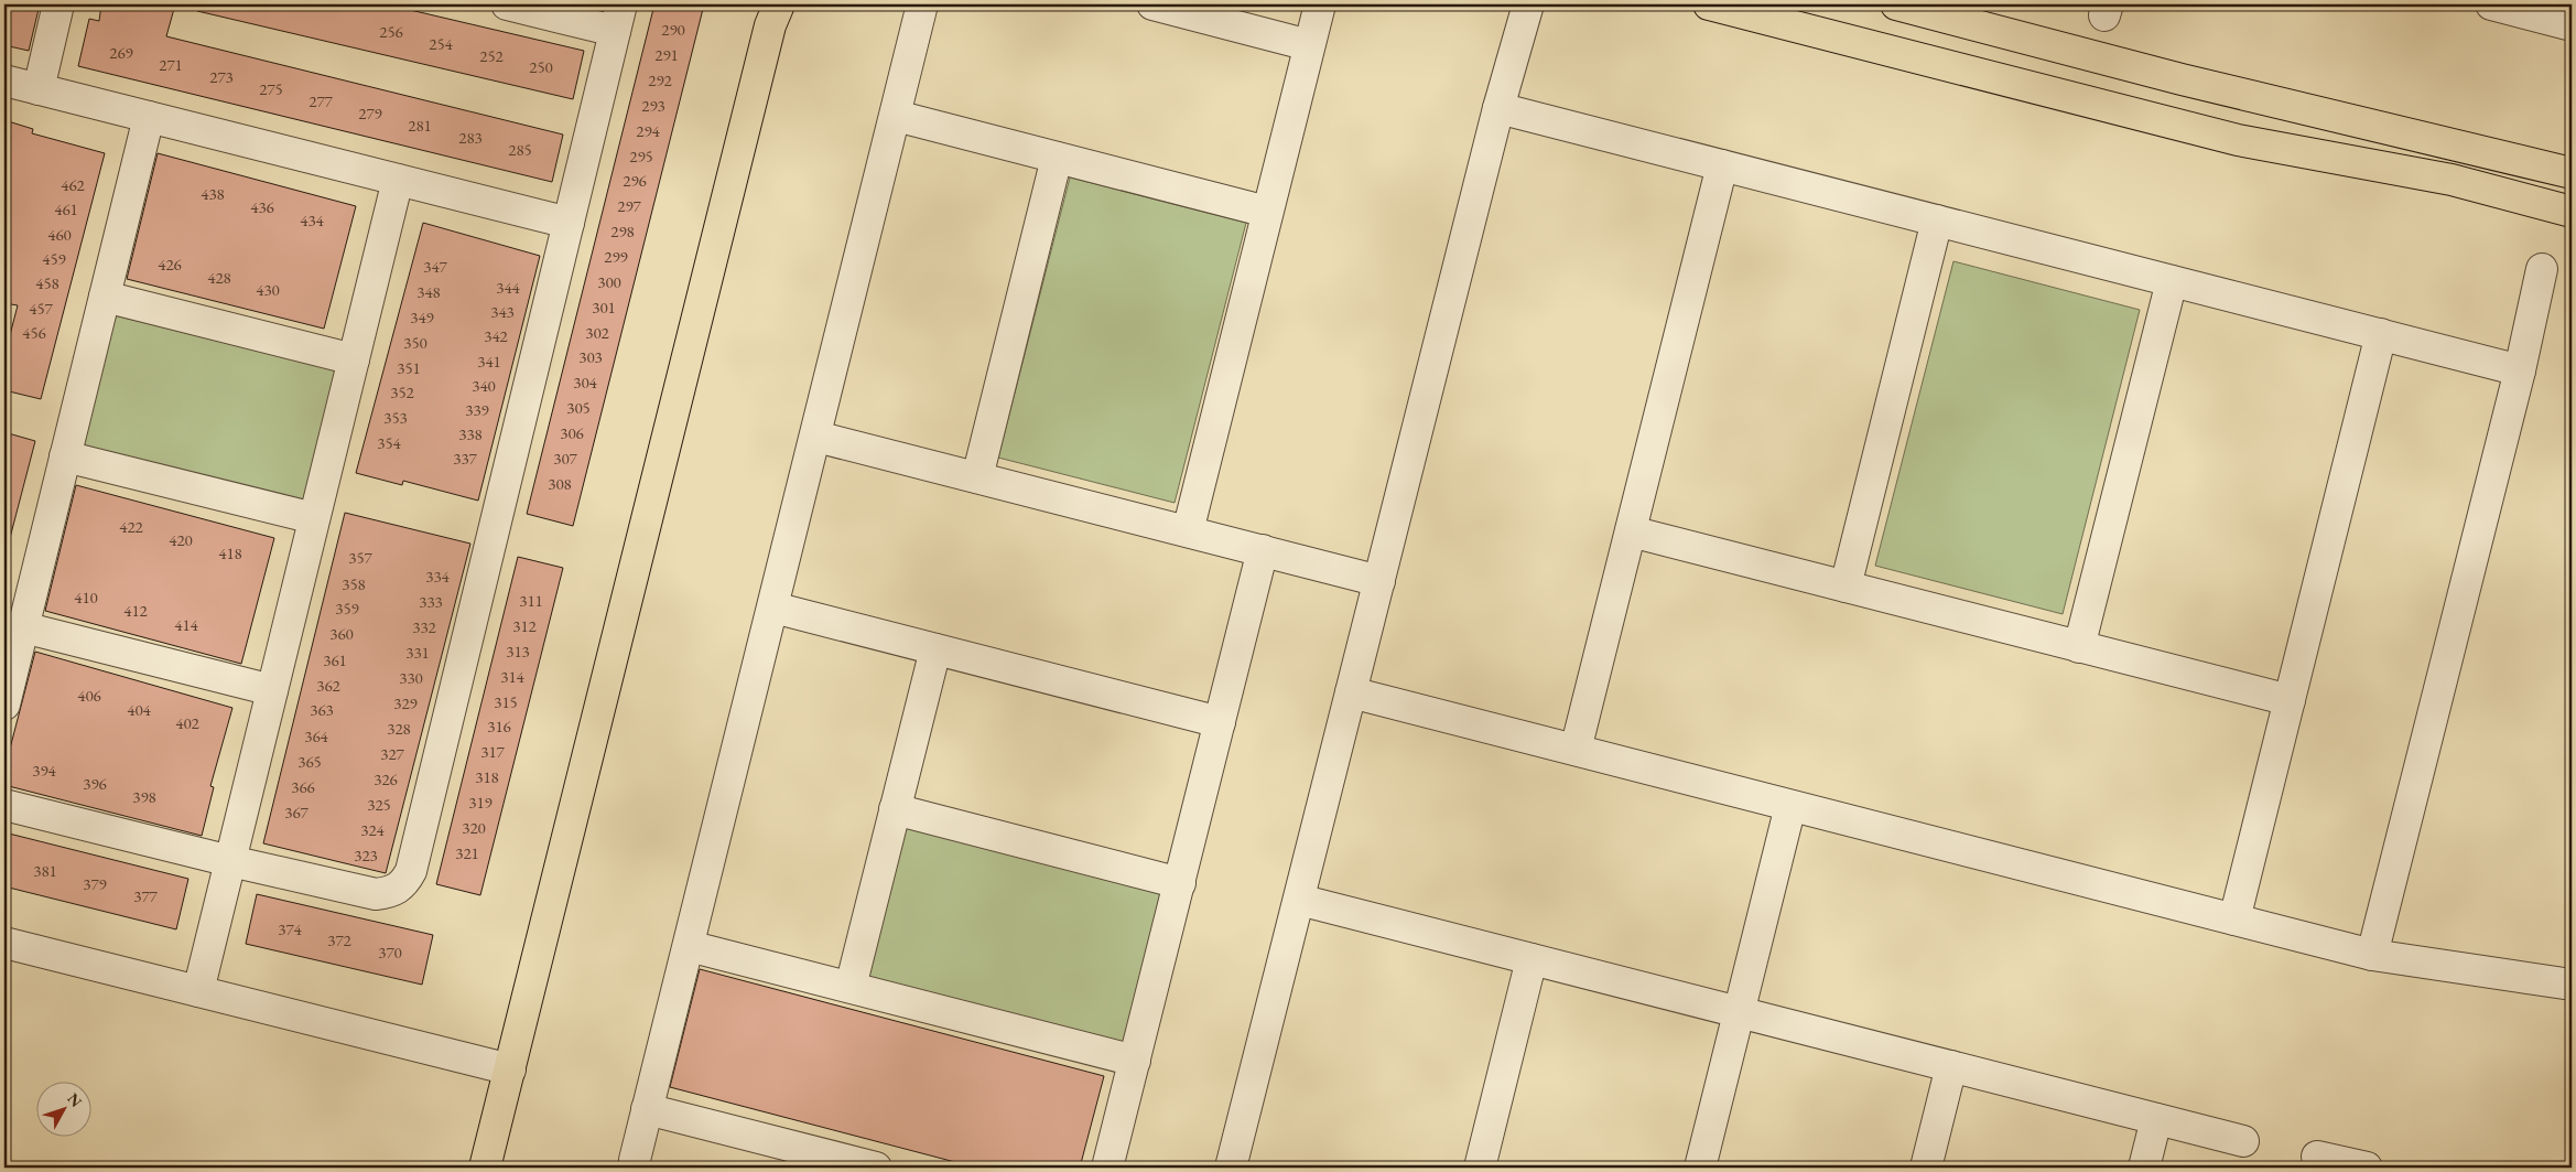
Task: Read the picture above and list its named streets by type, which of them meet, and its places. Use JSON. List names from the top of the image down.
{
  "house_numbers": [
    "290",
    "256",
    "254",
    "269",
    "291",
    "252",
    "271",
    "250",
    "273",
    "292",
    "275",
    "277",
    "293",
    "279",
    "281",
    "294",
    "283",
    "285",
    "295",
    "296",
    "462",
    "438",
    "297",
    "436",
    "461",
    "434",
    "298",
    "460",
    "299",
    "459",
    "426",
    "347",
    "428",
    "300",
    "458",
    "344",
    "430",
    "348",
    "301",
    "457",
    "343",
    "349",
    "456",
    "302",
    "342",
    "350",
    "303",
    "341",
    "351",
    "304",
    "340",
    "352",
    "305",
    "339",
    "353",
    "306",
    "338",
    "354",
    "337",
    "307",
    "308",
    "422",
    "420",
    "418",
    "357",
    "334",
    "358",
    "410",
    "311",
    "333",
    "359",
    "412",
    "414",
    "312",
    "332",
    "360",
    "313",
    "331",
    "361",
    "314",
    "330",
    "362",
    "406",
    "315",
    "329",
    "404",
    "363",
    "402",
    "316",
    "328",
    "364",
    "317",
    "327",
    "365",
    "394",
    "318",
    "326",
    "396",
    "366",
    "398",
    "319",
    "325",
    "367",
    "320",
    "324",
    "321",
    "323",
    "381",
    "379",
    "377",
    "374",
    "372",
    "370"
  ],
  "north": "top right"
}
